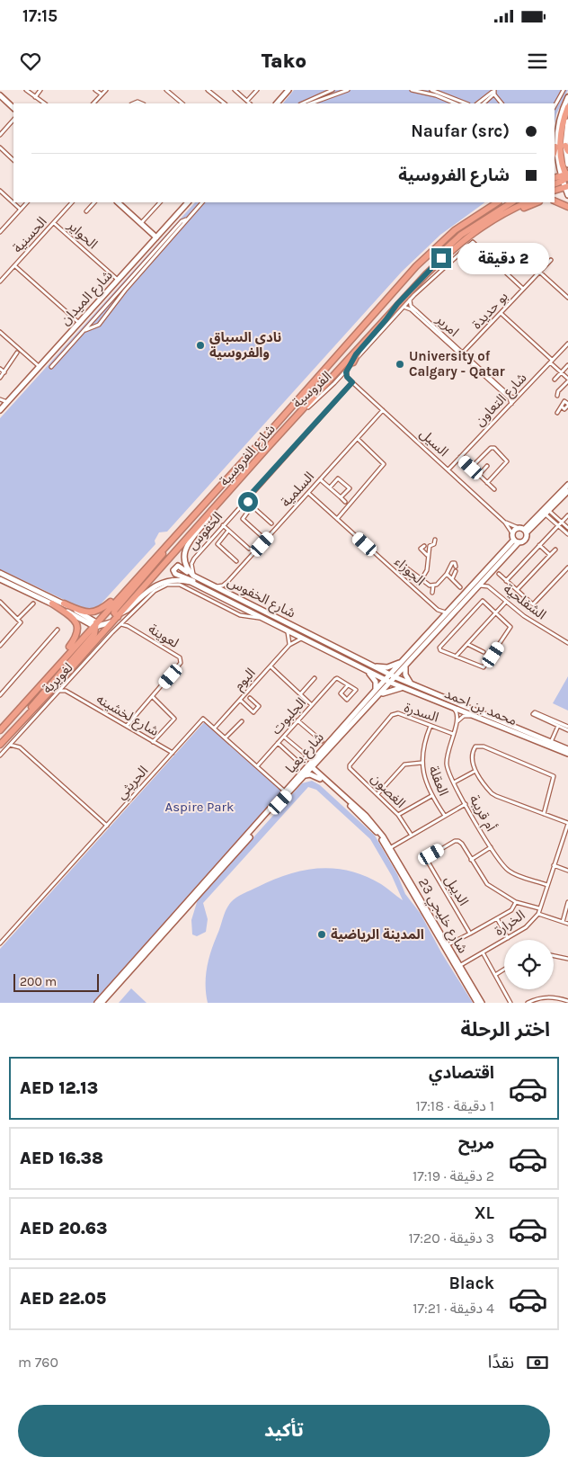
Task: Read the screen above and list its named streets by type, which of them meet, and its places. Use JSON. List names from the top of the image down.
{
  "streets": {
    "highway": ["شارع الفروسية"],
    "street": [
      "الحسنية",
      "الحواير",
      "شارع الميدان",
      "بو حديدة",
      "امرير",
      "الفروسية",
      "شارع التعاون",
      "السيل",
      "السلمية",
      "الخفوس",
      "الجوزاء",
      "شارع الخفوس",
      "الشفلحية",
      "لعوينة",
      "لغويرية",
      "البوم",
      "محمد بن احمد",
      "السدرة",
      "شارع لخشينه",
      "الجلبوت",
      "شارع بعيا",
      "العقلة",
      "الحريثي",
      "الغصون",
      "أم قريبة",
      "الديبل",
      "شارع خليجي 23",
      "الخرارة"
    ]
  },
  "crossings": [
    ["الحسنية", "الحواير"],
    ["الحواير", "شارع الميدان"],
    ["بو حديدة", "امرير"],
    ["امرير", "شارع التعاون"],
    ["امرير", "شارع الفروسية"],
    ["الفروسية", "شارع الفروسية"],
    ["شارع التعاون", "السيل"],
    ["السيل", "السلمية"],
    ["السيل", "الخفوس"],
    ["شارع الفروسية", "شارع الخفوس"],
    ["السلمية", "الجوزاء"],
    ["السلمية", "شارع الخفوس"],
    ["الخفوس", "شارع الخفوس"],
    ["شارع الخفوس", "البوم"],
    ["شارع الخفوس", "محمد بن احمد"],
    ["شارع الخفوس", "شارع بعيا"],
    ["الشفلحية", "شارع بعيا"],
    ["لعوينة", "لغويرية"],
    ["لعوينة", "شارع لخشينه"],
    ["لغويرية", "شارع لخشينه"],
    ["البوم", "الحريثي"],
    ["محمد بن احمد", "شارع بعيا"],
    ["السدرة", "العقلة"],
    ["السدرة", "الغصون"],
    ["السدرة", "أم قريبة"],
    ["شارع لخشينه", "الحريثي"],
    ["شارع بعيا", "شارع خليجي 23"],
    ["أم قريبة", "الخرارة"],
    ["الديبل", "الخرارة"],
    ["شارع خليجي 23", "الخرارة"]
  ],
  "parks": ["Aspire Park"],
  "places": ["نادي السباق والفروسية", "University of Calgary - Qatar", "المدينة الرياضية"],
  "scale_bar": "200 m",
  "page": {
    "status": "17:15",
    "header": "Tako",
    "banner": ["Naufar (src)", "شارع الفروسية"],
    "bubble": "2 دقيقة",
    "scale": "200 m",
    "heading": "اختر الرحلة",
    "list": [
      {
        "name": "اقتصادي",
        "note": "1 دقيقة · 17:18",
        "value": "AED 12.13"
      },
      {
        "name": "مريح",
        "note": "2 دقيقة · 17:19",
        "value": "AED 16.38"
      },
      {
        "name": "XL",
        "note": "3 دقيقة · 17:20",
        "value": "AED 20.63"
      },
      {
        "name": "Black",
        "note": "4 دقيقة · 17:21",
        "value": "AED 22.05"
      }
    ],
    "pay": ["نقدًا", "760 m"],
    "buttons": "تأكيد"
  }
}
